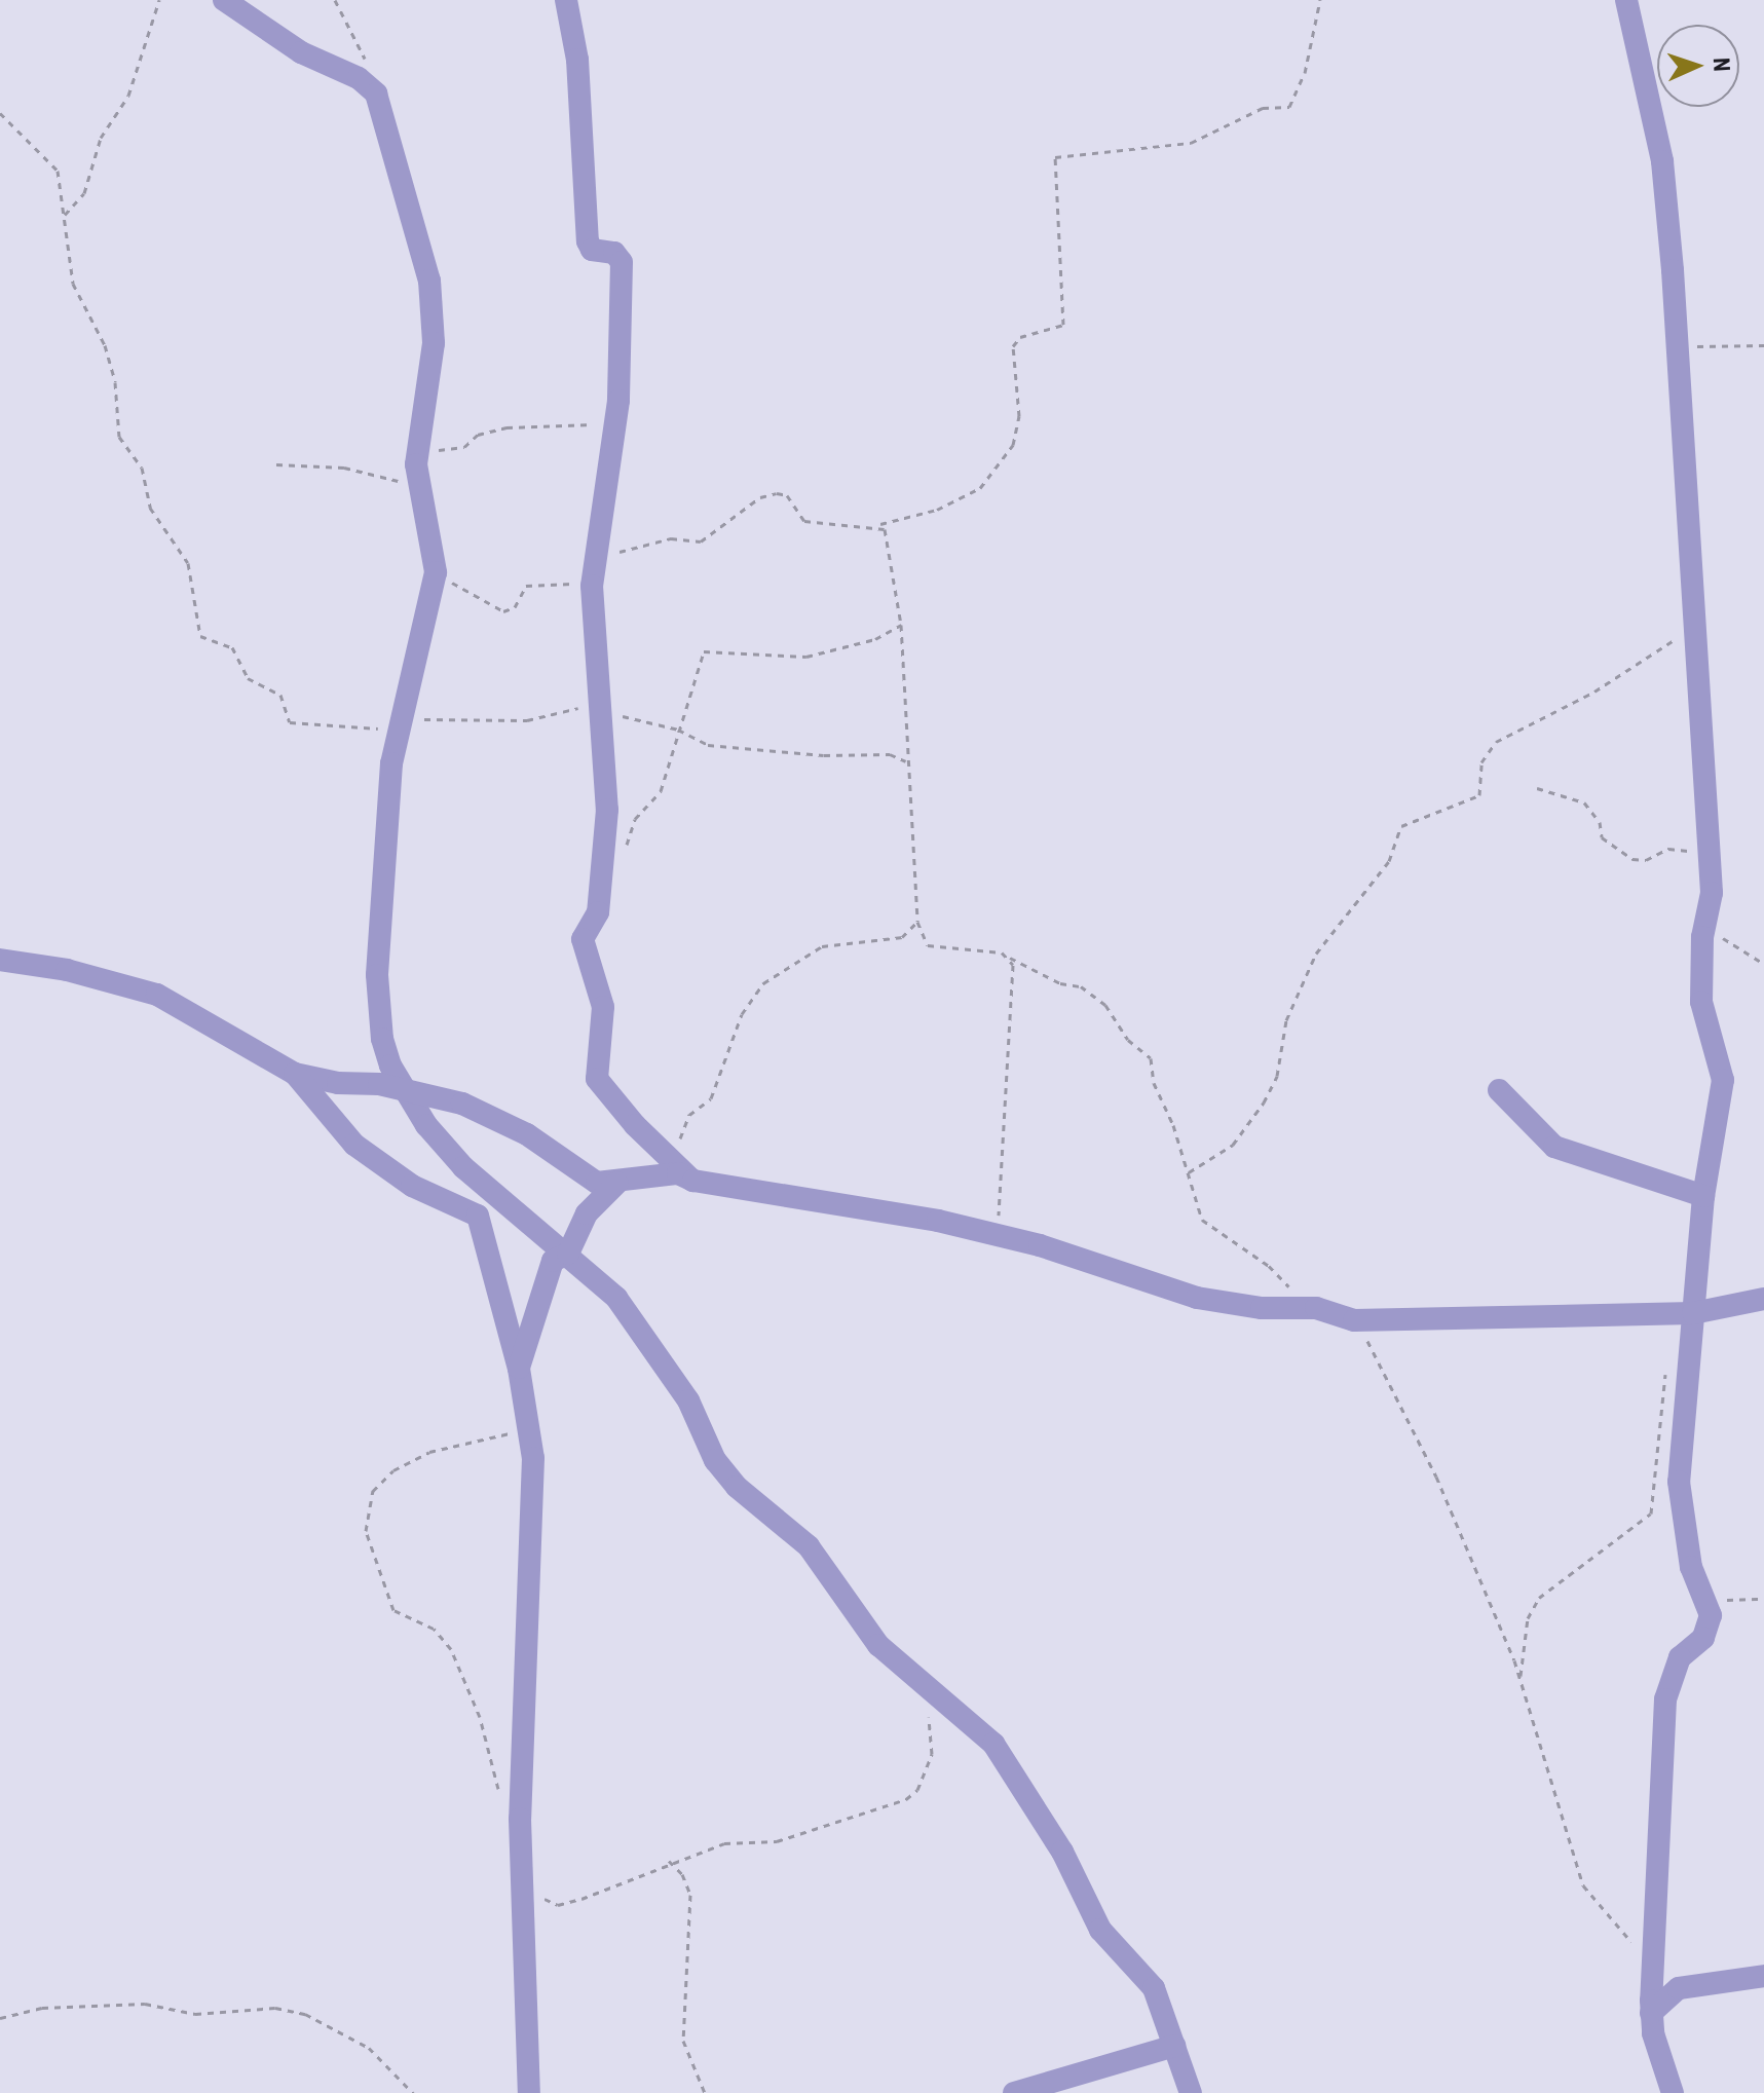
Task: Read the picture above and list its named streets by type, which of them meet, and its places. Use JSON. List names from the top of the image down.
{
  "north": "right"
}
